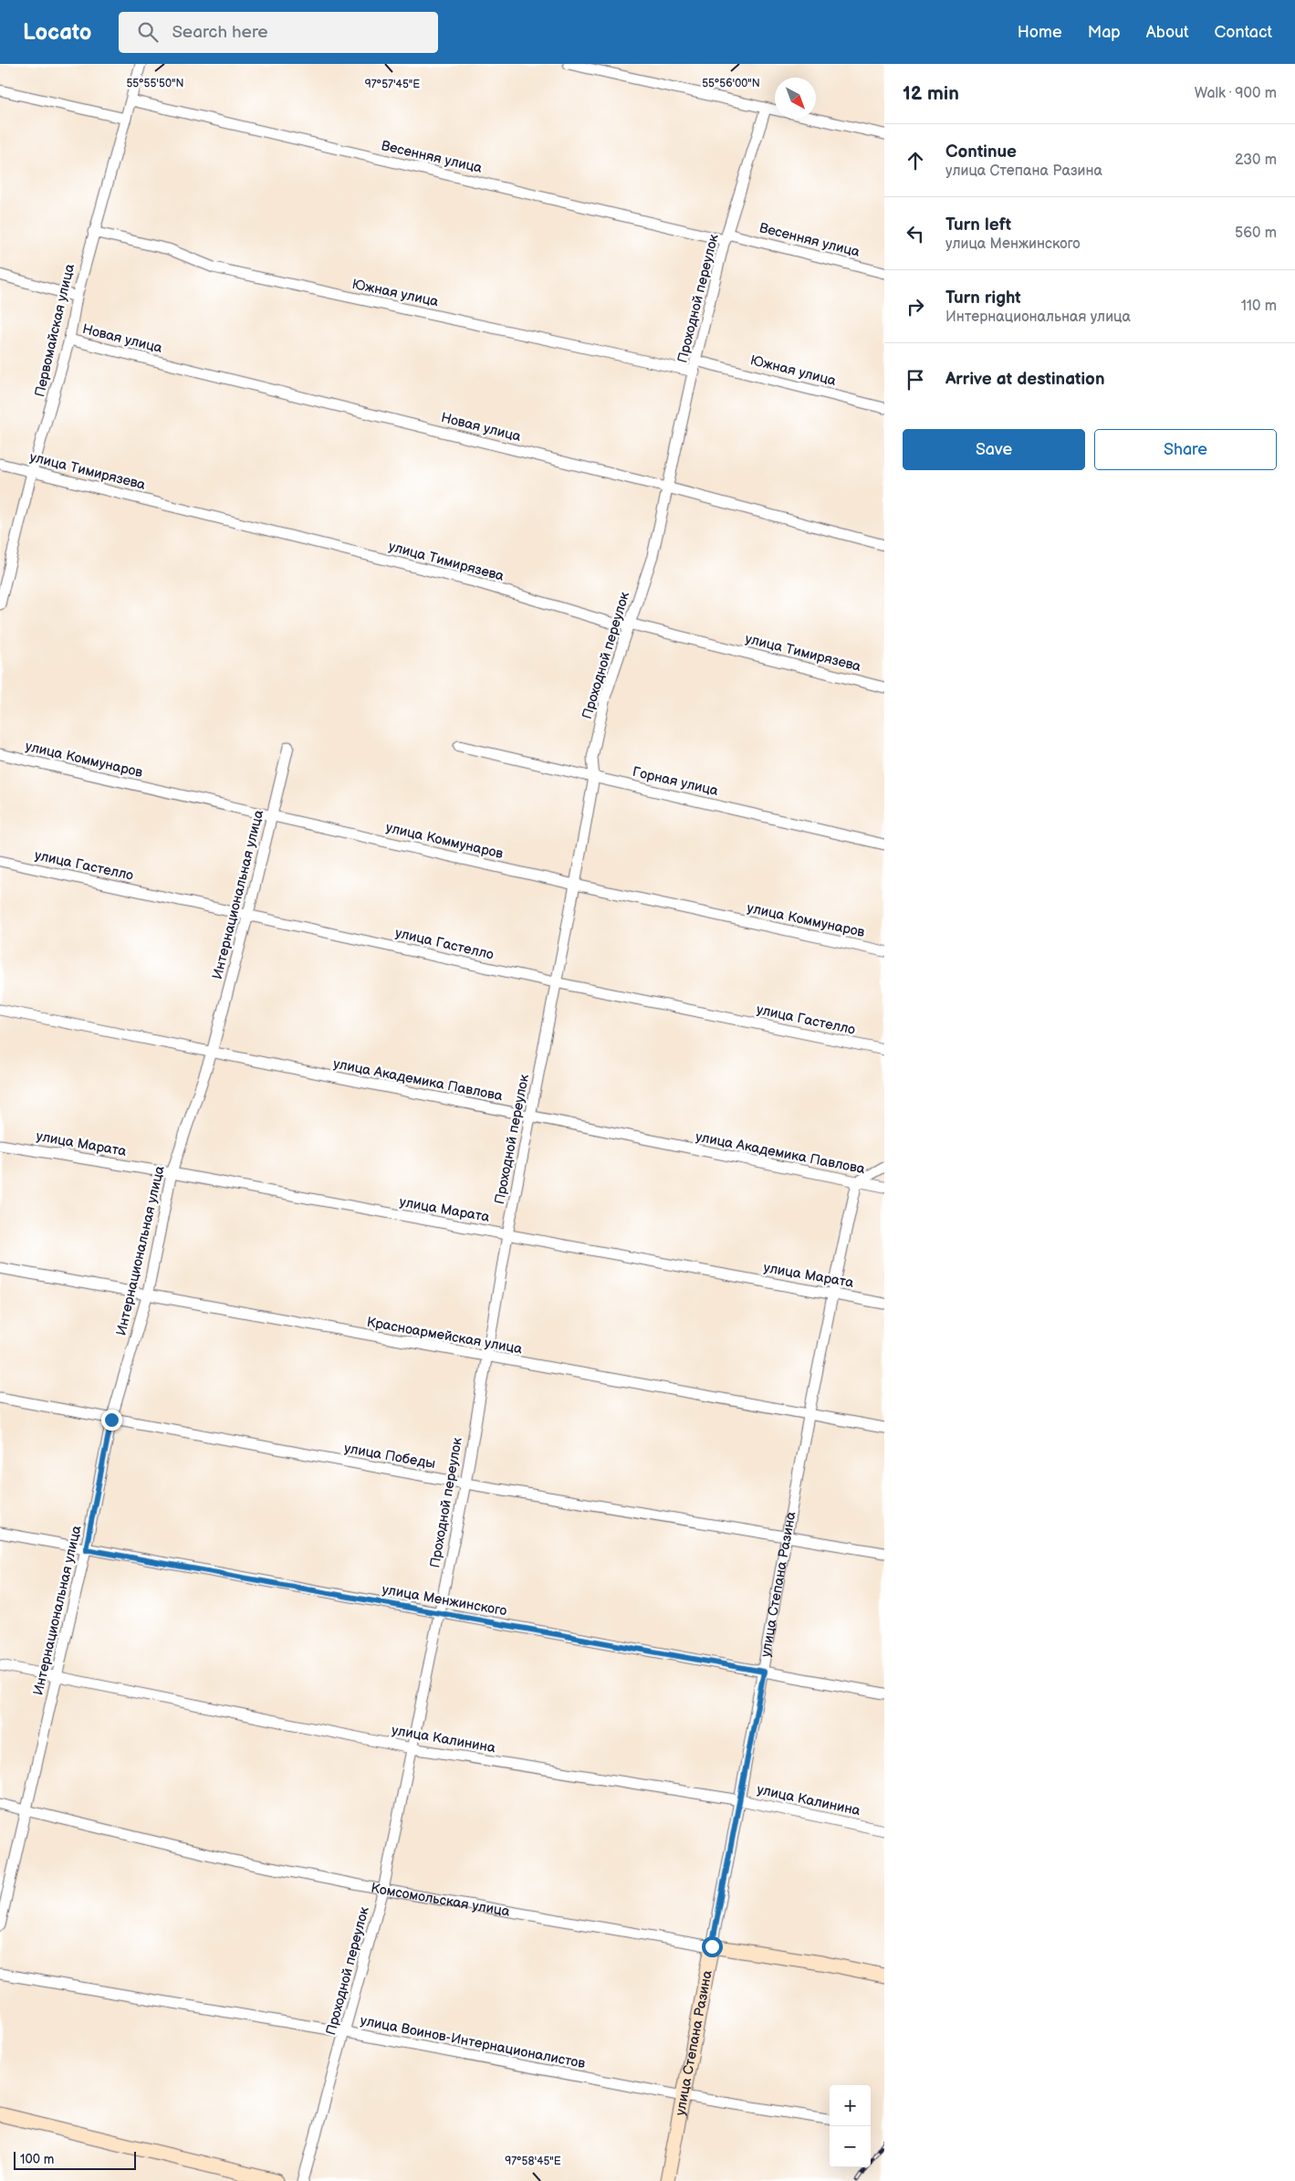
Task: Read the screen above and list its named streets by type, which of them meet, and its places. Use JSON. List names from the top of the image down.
{
  "streets": {
    "main road": ["улица Степана Разина", "Комсомольская улица"],
    "street": [
      "Весенняя улица",
      "Южная улица",
      "Проходной переулок",
      "Первомайская улица",
      "Новая улица",
      "улица Тимирязева",
      "улица Коммунаров",
      "Горная улица",
      "улица Гастелло",
      "Интернациональная улица",
      "улица Академика Павлова",
      "улица Марата",
      "Красноармейская улица",
      "улица Победы",
      "улица Менжинского",
      "улица Калинина",
      "улица Воинов-Интернационалистов"
    ]
  },
  "crossings": [
    ["Весенняя улица", "Проходной переулок"],
    ["Весенняя улица", "Первомайская улица"],
    ["Южная улица", "Проходной переулок"],
    ["Южная улица", "Первомайская улица"],
    ["Проходной переулок", "Новая улица"],
    ["Проходной переулок", "улица Тимирязева"],
    ["Проходной переулок", "улица Коммунаров"],
    ["Проходной переулок", "Горная улица"],
    ["Проходной переулок", "улица Гастелло"],
    ["Проходной переулок", "улица Академика Павлова"],
    ["Проходной переулок", "улица Марата"],
    ["Проходной переулок", "Красноармейская улица"],
    ["Проходной переулок", "улица Победы"],
    ["Проходной переулок", "улица Менжинского"],
    ["Проходной переулок", "улица Калинина"],
    ["Проходной переулок", "Комсомольская улица"],
    ["Проходной переулок", "улица Воинов-Интернационалистов"],
    ["Первомайская улица", "Новая улица"],
    ["Первомайская улица", "улица Тимирязева"],
    ["улица Коммунаров", "Интернациональная улица"],
    ["улица Гастелло", "Интернациональная улица"],
    ["Интернациональная улица", "улица Академика Павлова"],
    ["Интернациональная улица", "улица Марата"],
    ["Интернациональная улица", "Красноармейская улица"],
    ["Интернациональная улица", "улица Победы"],
    ["Интернациональная улица", "улица Менжинского"],
    ["Интернациональная улица", "улица Калинина"],
    ["Интернациональная улица", "Комсомольская улица"],
    ["улица Академика Павлова", "улица Степана Разина"],
    ["улица Марата", "улица Степана Разина"],
    ["Красноармейская улица", "улица Степана Разина"],
    ["улица Победы", "улица Степана Разина"],
    ["улица Степана Разина", "улица Менжинского"],
    ["улица Степана Разина", "улица Калинина"],
    ["улица Степана Разина", "Комсомольская улица"],
    ["улица Степана Разина", "улица Воинов-Интернационалистов"]
  ],
  "scale_bar": "100 m",
  "north": "bottom right",
  "page": {
    "header": "Locato",
    "search": "Search here",
    "nav": [
      "Home",
      "Map",
      "About",
      "Contact"
    ],
    "heading": ["12 min", "Walk · 900 m"],
    "list": [
      ["Continue", "улица Степана Разина", "230 m"],
      ["Turn left", "улица Менжинского", "560 m"],
      ["Turn right", "Интернациональная улица", "110 m"],
      "Arrive at destination"
    ],
    "buttons": ["Save", "Share"],
    "map_buttons": ["+", "−"],
    "scale": "100 m"
  },
  "coordinates": [
    "55°55'50\"N",
    "55°56'00\"N",
    "97°57'45\"E",
    "97°58'45\"E"
  ]
}
